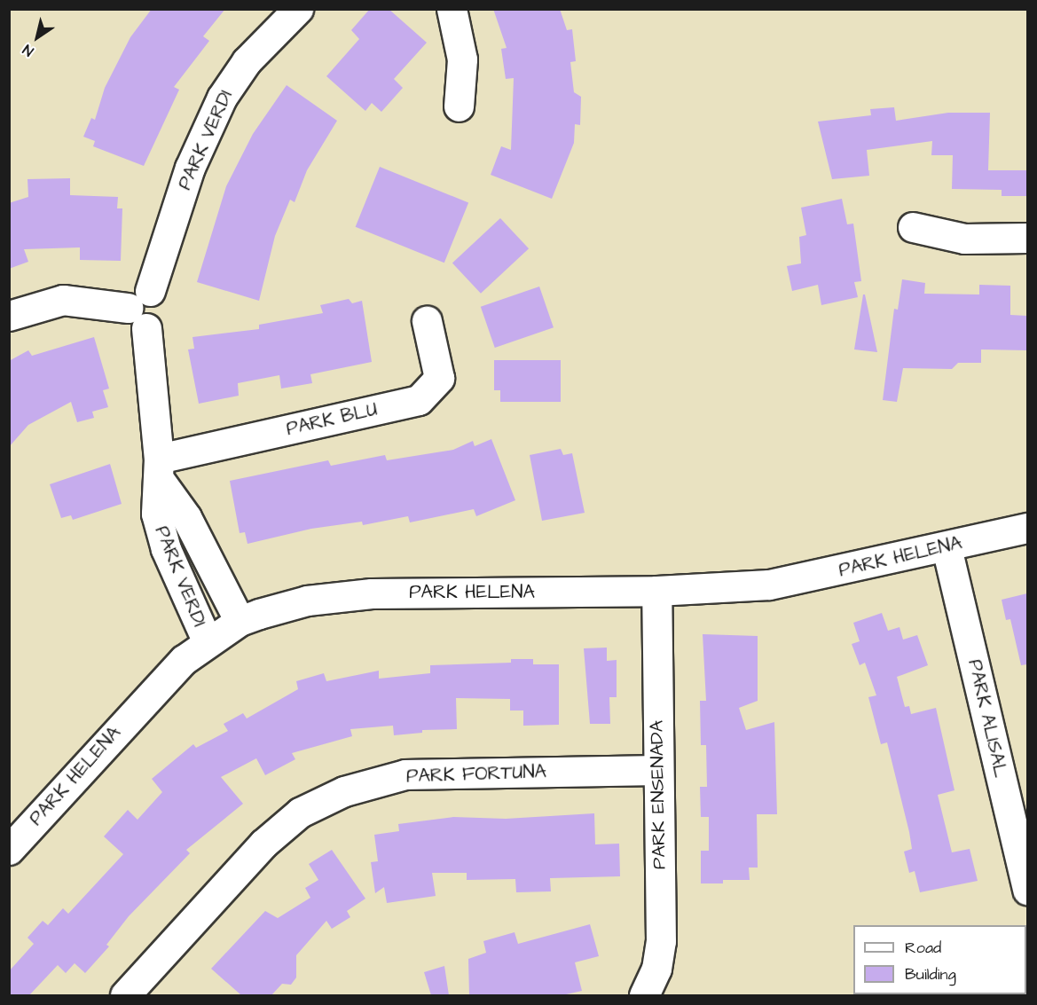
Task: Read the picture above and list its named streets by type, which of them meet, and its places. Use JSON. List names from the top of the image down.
{
  "streets": {
    "street": [
      "PARK VERDI",
      "PARK BLU",
      "PARK HELENA",
      "PARK ALISAL",
      "PARK FORTUNA",
      "PARK ENSENADA"
    ]
  },
  "crossings": [
    ["PARK VERDI", "PARK BLU"],
    ["PARK VERDI", "PARK HELENA"],
    ["PARK HELENA", "PARK ALISAL"],
    ["PARK HELENA", "PARK ENSENADA"],
    ["PARK FORTUNA", "PARK ENSENADA"]
  ],
  "legend": ["Road", "Building"],
  "north": "bottom left"
}
